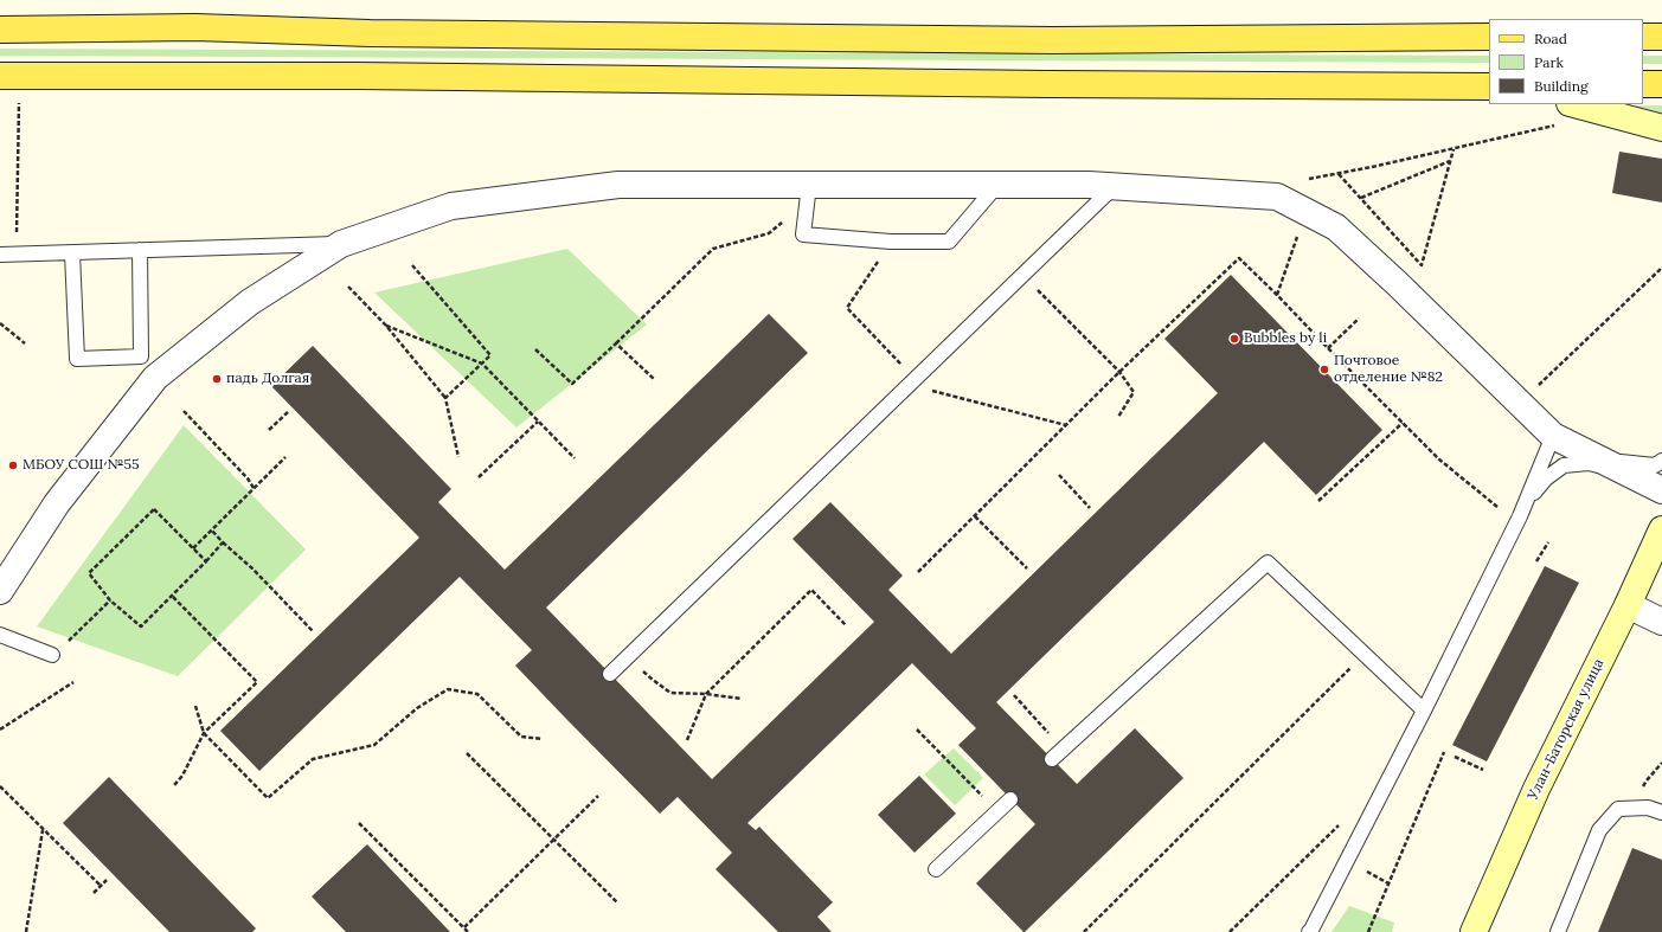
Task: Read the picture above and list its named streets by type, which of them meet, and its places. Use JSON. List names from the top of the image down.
{
  "streets": {
    "street": ["Улан-Баторская улица"]
  },
  "places": [
    "Bubbles by li",
    "Почтовое отделение №82",
    "падь Долгая",
    "МБОУ СОШ №55"
  ],
  "legend": ["Road", "Park", "Building"]
}
